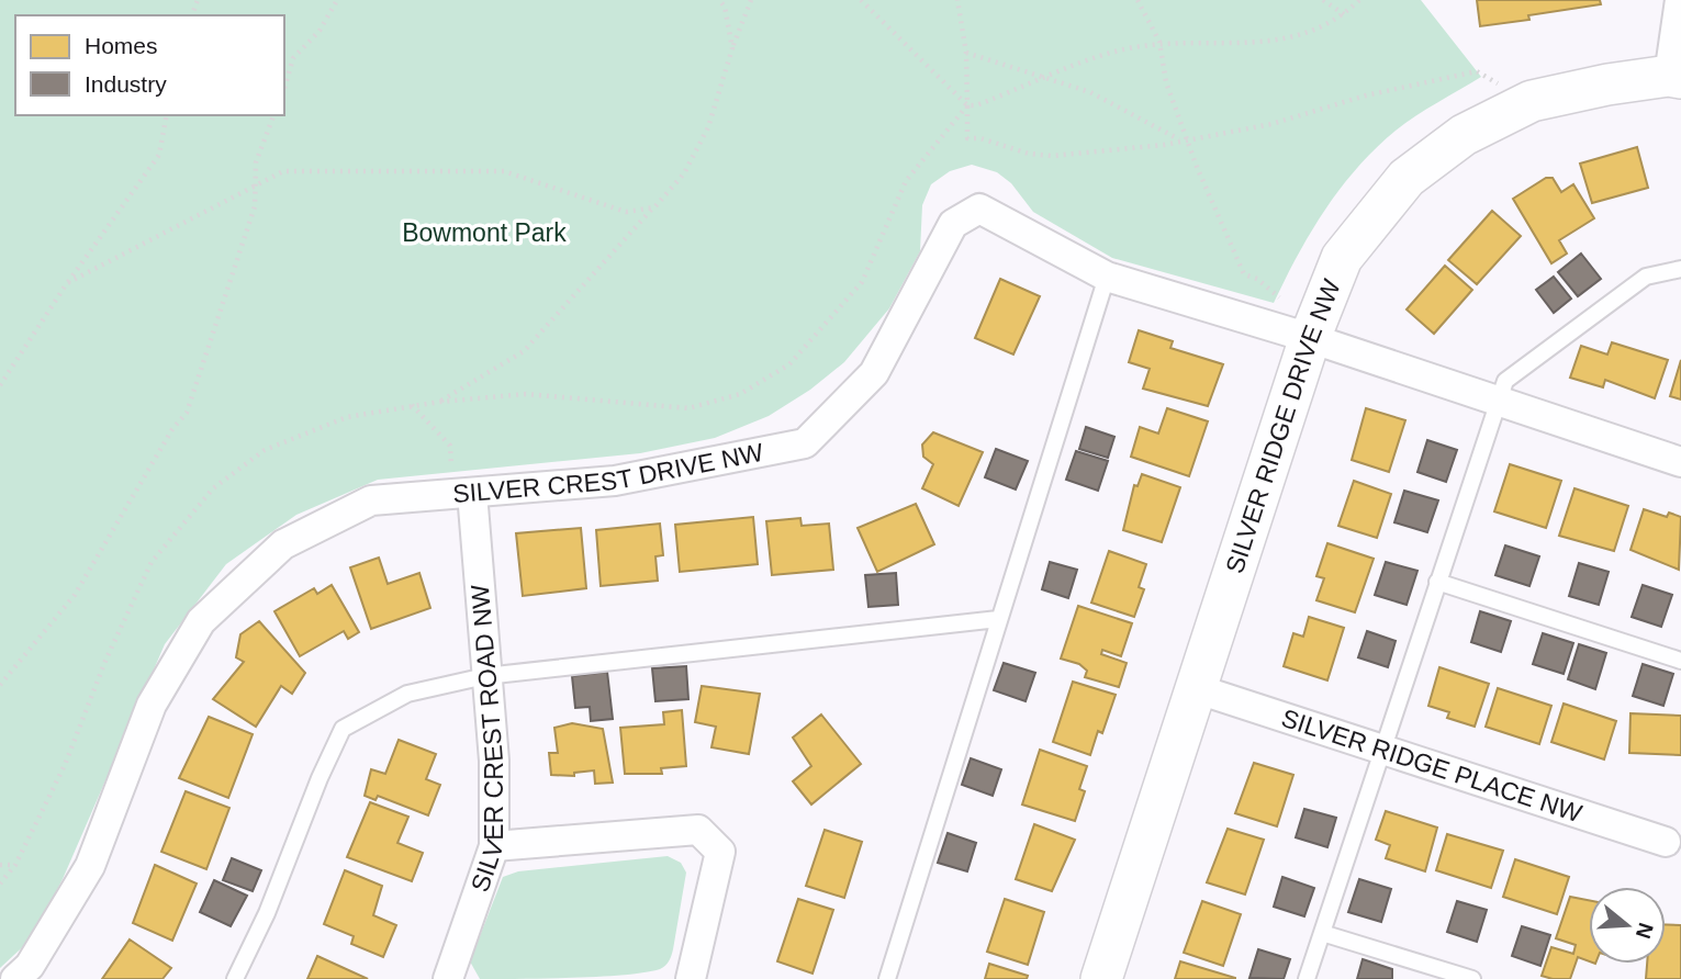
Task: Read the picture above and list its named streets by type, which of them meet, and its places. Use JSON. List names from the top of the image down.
{
  "streets": {
    "street": [
      "SILVER RIDGE DRIVE NW",
      "SILVER CREST DRIVE NW",
      "SILVER CREST ROAD NW",
      "SILVER RIDGE PLACE NW"
    ]
  },
  "crossings": [
    ["SILVER RIDGE DRIVE NW", "SILVER CREST DRIVE NW"],
    ["SILVER RIDGE DRIVE NW", "SILVER RIDGE PLACE NW"],
    ["SILVER CREST DRIVE NW", "SILVER CREST ROAD NW"]
  ],
  "parks": ["Bowmont Park"],
  "legend": ["Homes", "Industry"],
  "north": "right"
}
